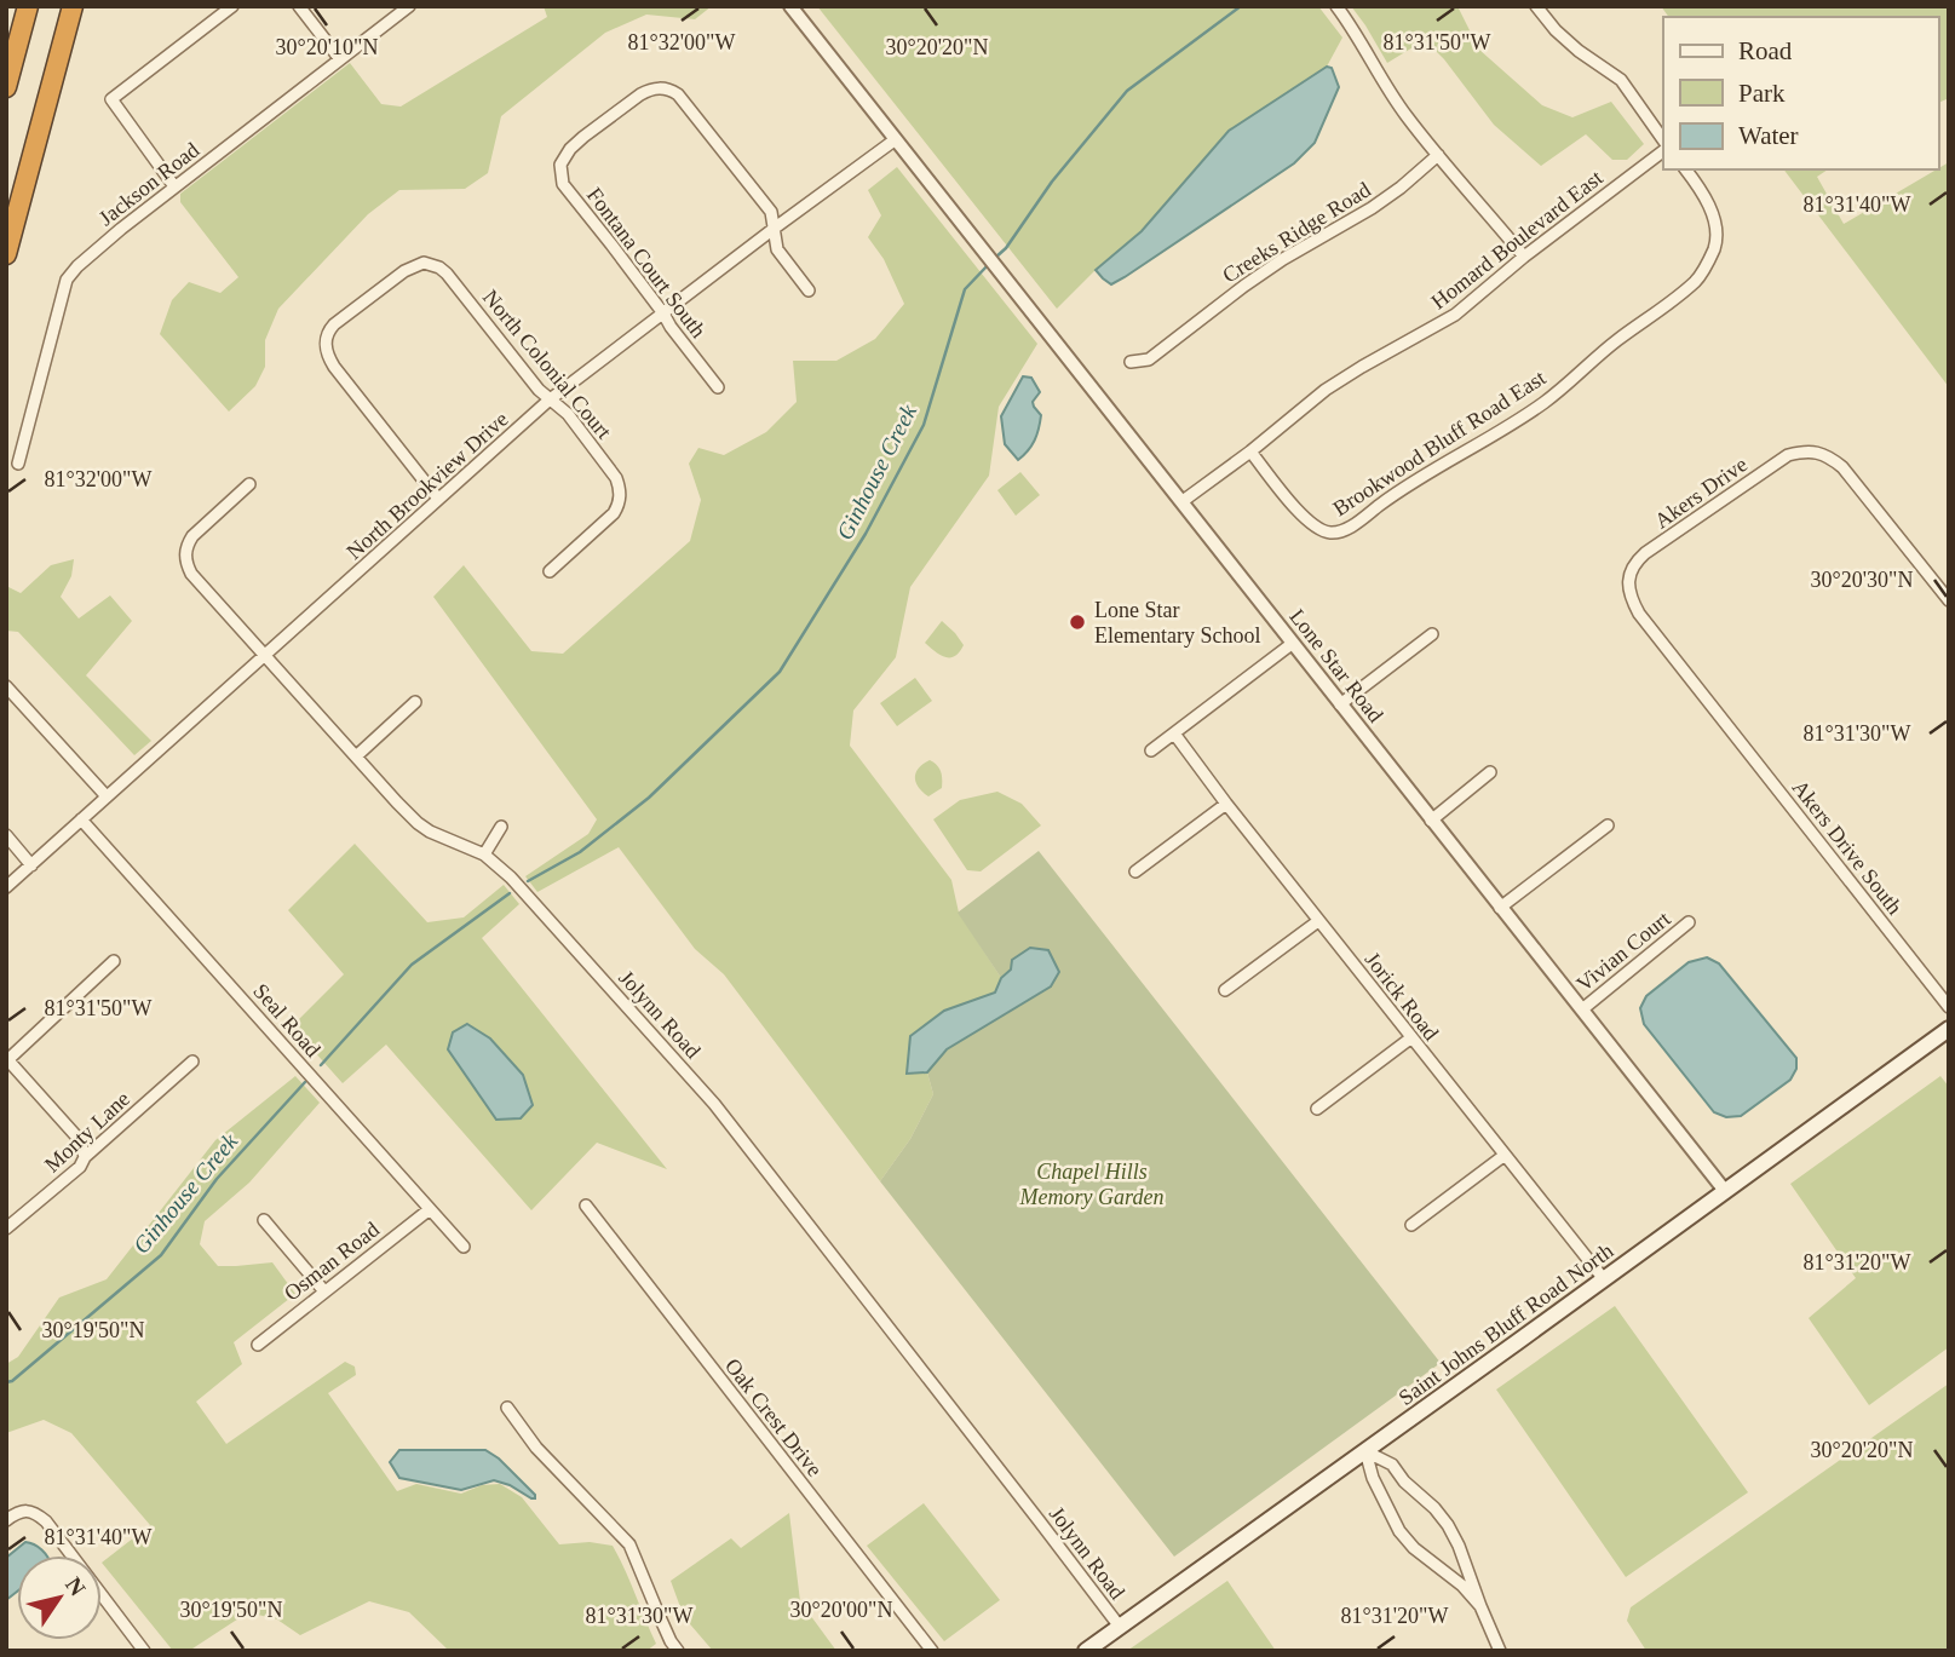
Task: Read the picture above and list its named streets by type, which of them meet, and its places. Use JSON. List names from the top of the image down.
{
  "streets": {
    "main road": ["Saint Johns Bluff Road North"],
    "street": [
      "Jackson Road",
      "Creeks Ridge Road",
      "Homard Boulevard East",
      "Fontana Court South",
      "North Colonial Court",
      "Brookwood Bluff Road East",
      "North Brookview Drive",
      "Akers Drive",
      "Lone Star Road",
      "Akers Drive South",
      "Vivian Court",
      "Jorick Road",
      "Jolynn Road",
      "Seal Road",
      "Monty Lane",
      "Osman Road",
      "Oak Crest Drive"
    ]
  },
  "crossings": [
    ["Homard Boulevard East", "Brookwood Bluff Road East"],
    ["Homard Boulevard East", "Lone Star Road"],
    ["Fontana Court South", "North Brookview Drive"],
    ["North Colonial Court", "North Brookview Drive"],
    ["North Brookview Drive", "Lone Star Road"],
    ["North Brookview Drive", "Jolynn Road"],
    ["North Brookview Drive", "Seal Road"],
    ["Akers Drive", "Akers Drive South"],
    ["Lone Star Road", "Vivian Court"],
    ["Lone Star Road", "Saint Johns Bluff Road North"],
    ["Jorick Road", "Saint Johns Bluff Road North"],
    ["Jolynn Road", "Saint Johns Bluff Road North"],
    ["Seal Road", "Osman Road"]
  ],
  "water": ["Ginhouse Creek"],
  "parks": ["Chapel Hills Memory Garden"],
  "places": ["Lone Star Elementary School"],
  "legend": ["Road", "Park", "Water"],
  "north": "top right",
  "coordinates": [
    "81°32'00\"W",
    "81°31'50\"W",
    "30°20'10\"N",
    "30°20'20\"N",
    "81°31'40\"W",
    "30°20'30\"N",
    "81°31'30\"W",
    "81°31'20\"W",
    "30°19'50\"N",
    "30°20'00\"N"
  ]
}
